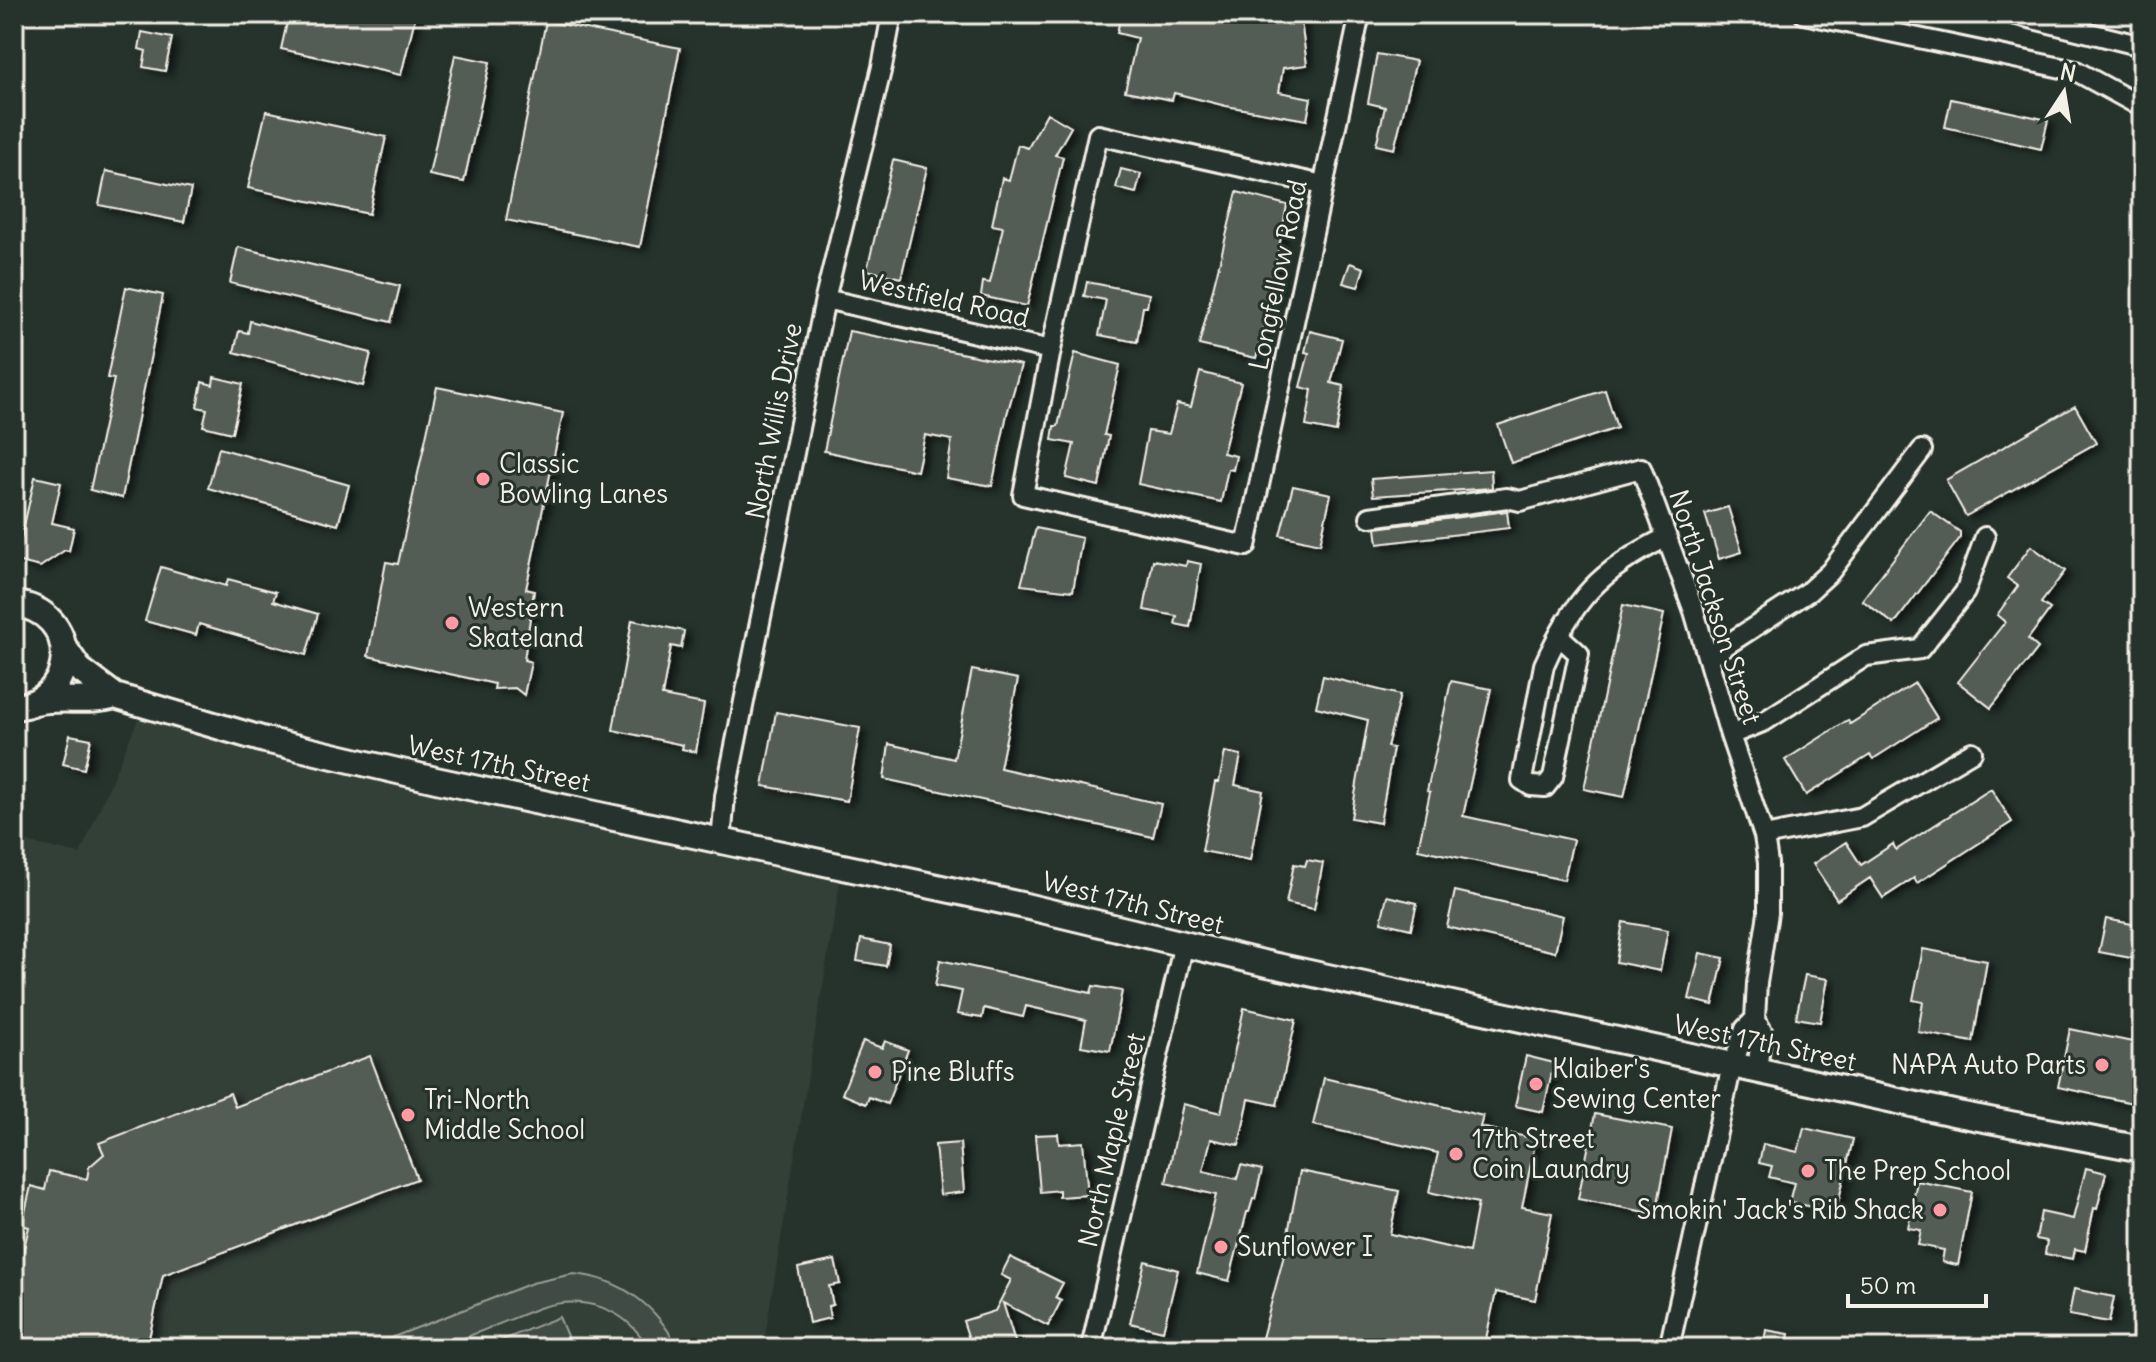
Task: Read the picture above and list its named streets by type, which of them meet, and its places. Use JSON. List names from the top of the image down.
{
  "streets": {
    "main road": ["West 17th Street"],
    "street": [
      "Longfellow Road",
      "Westfield Road",
      "North Willis Drive",
      "North Jackson Street",
      "North Maple Street"
    ]
  },
  "crossings": [
    ["Longfellow Road", "Westfield Road"],
    ["Westfield Road", "North Willis Drive"],
    ["North Willis Drive", "West 17th Street"],
    ["North Jackson Street", "West 17th Street"],
    ["West 17th Street", "North Maple Street"]
  ],
  "places": [
    "Classic Bowling Lanes",
    "Western Skateland",
    "NAPA Auto Parts",
    "Pine Bluffs",
    "Klaiber's Sewing Center",
    "Tri-North Middle School",
    "17th Street Coin Laundry",
    "The Prep School",
    "Smokin' Jack's Rib Shack",
    "Sunflower I"
  ],
  "scale_bar": "50 m",
  "north": "top"
}
